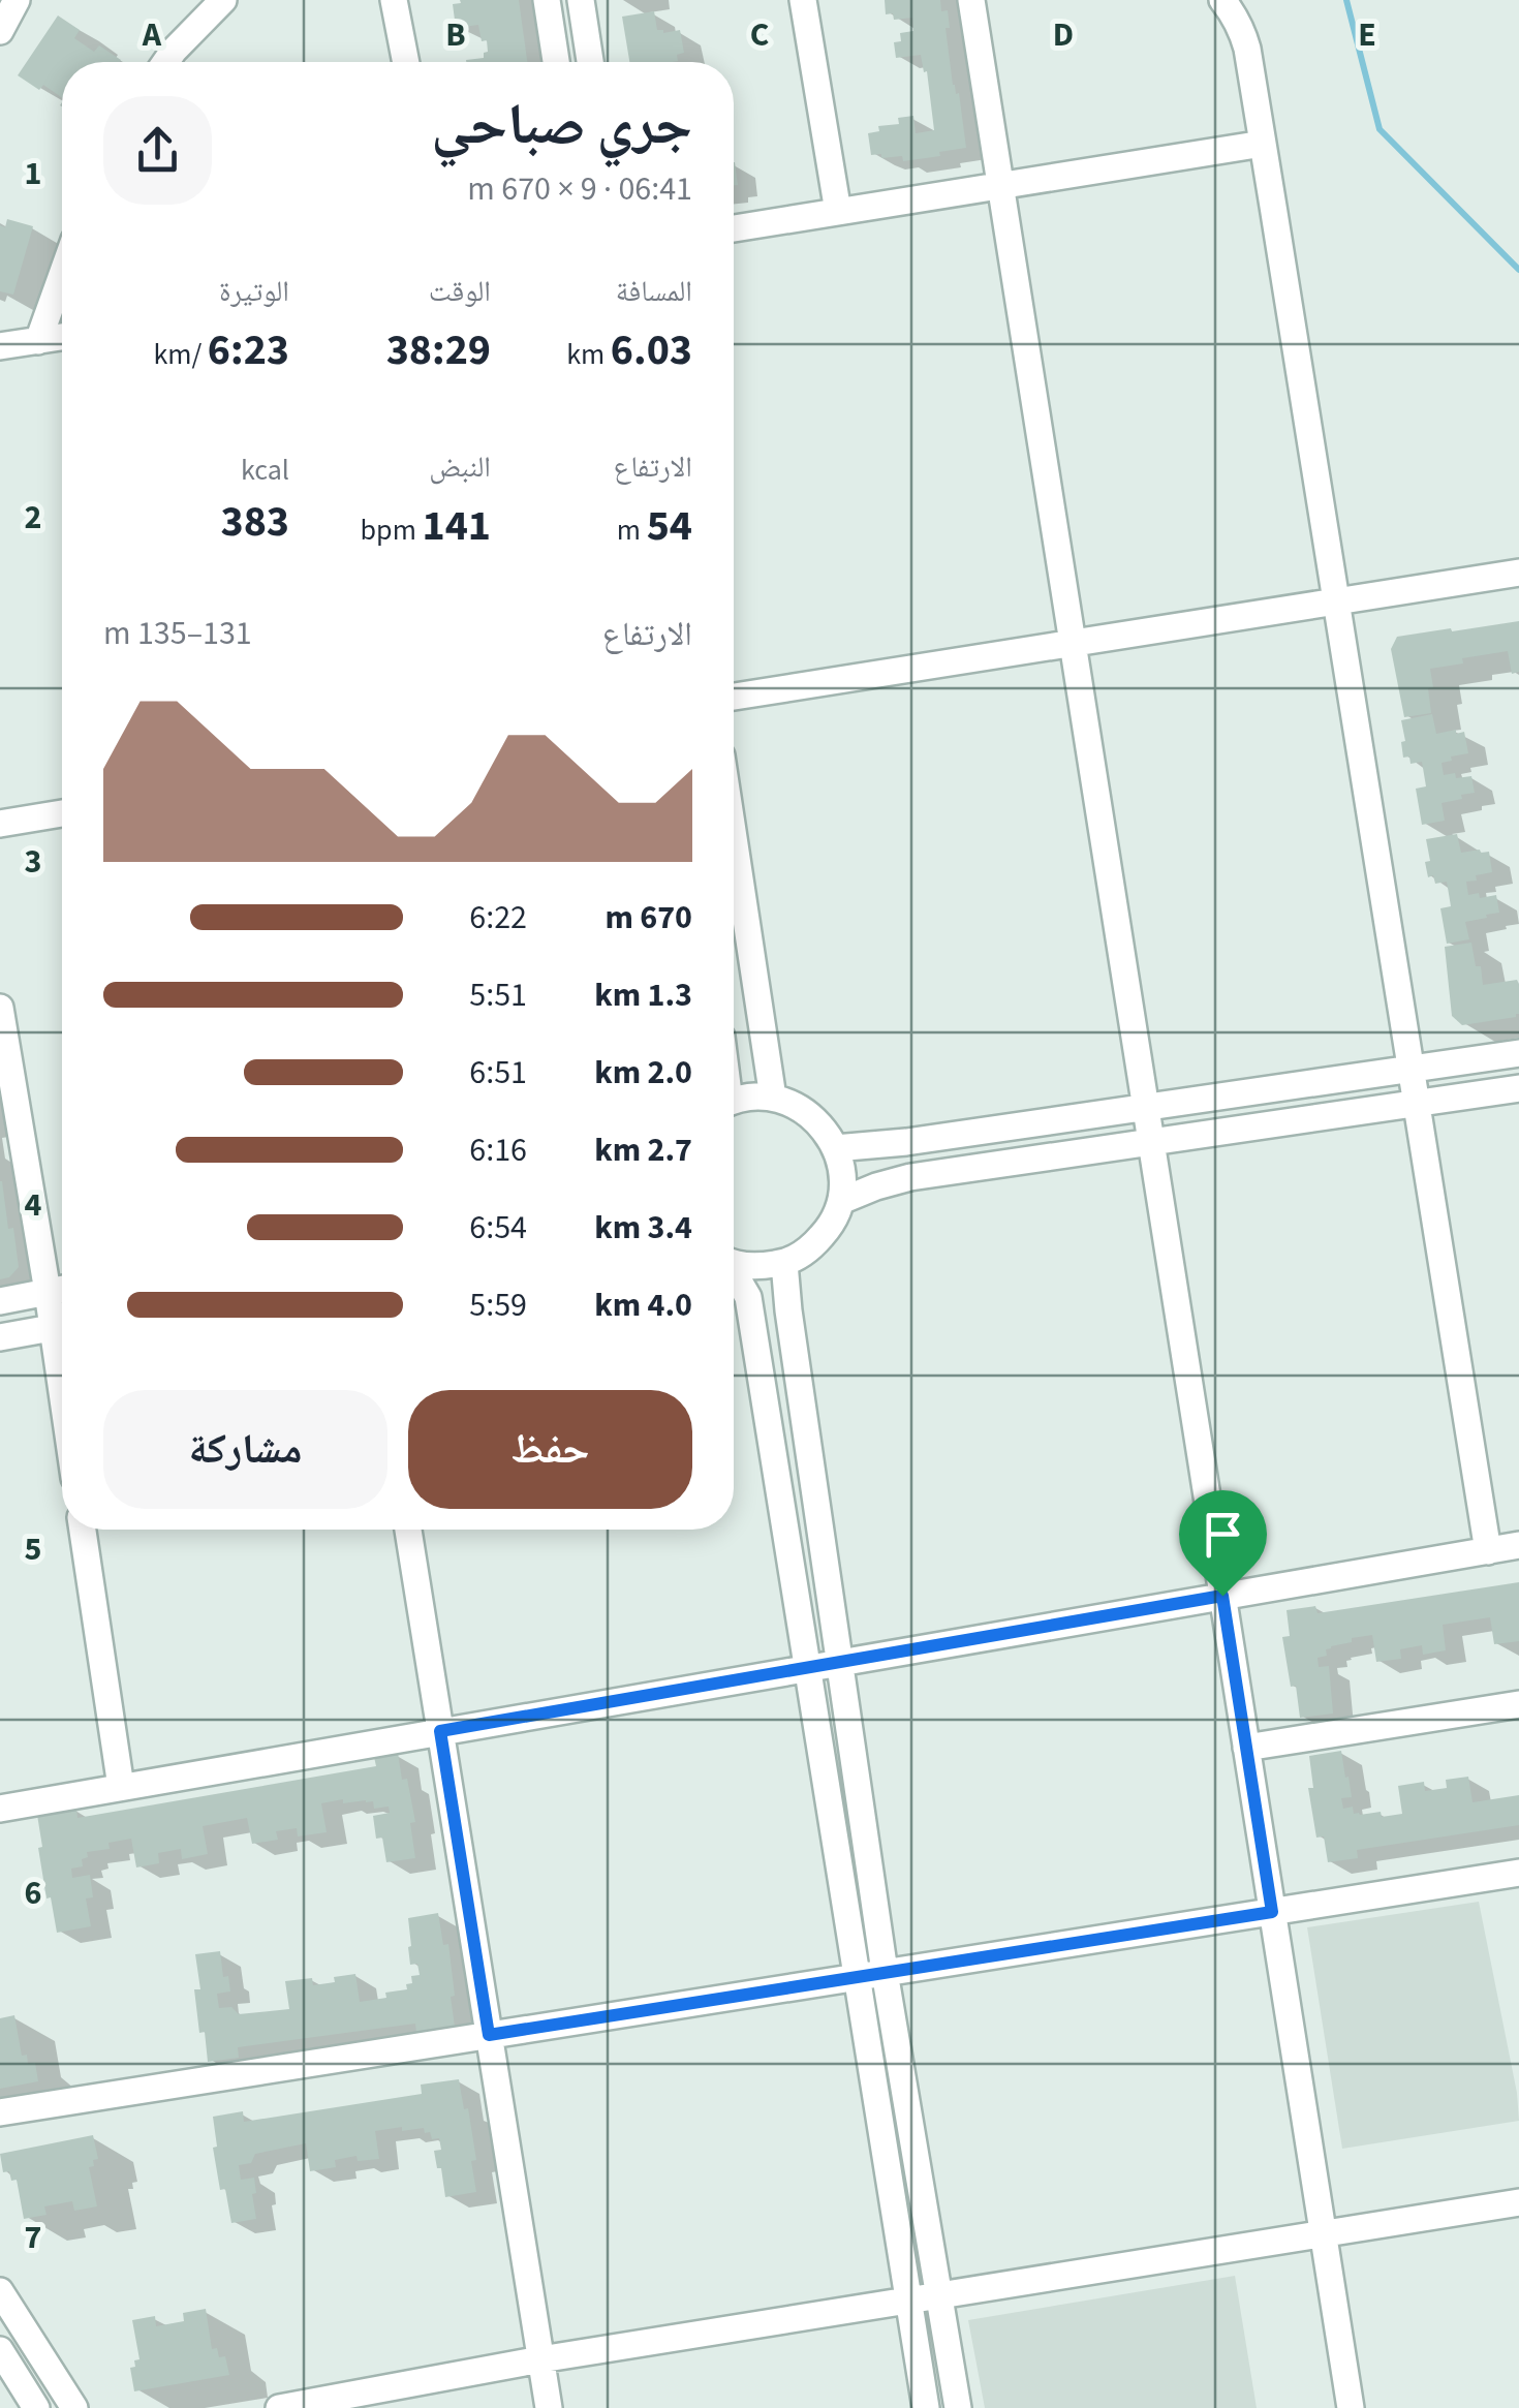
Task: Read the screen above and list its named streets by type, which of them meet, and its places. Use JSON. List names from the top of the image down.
{
  "page": {
    "heading": ["جري صباحي", "06:41 · 9 × 670 m"],
    "stats": [
      ["المسافة", "6.03 km"],
      ["الوقت", "38:29"],
      ["الوتيرة", "6:23 /km"],
      ["الارتفاع", "54 m"],
      ["النبض", "141 bpm"],
      ["kcal", "383"]
    ],
    "chart": ["الارتفاع", "131–135 m"],
    "list": [
      {
        "name": "670 m",
        "note": "6:22"
      },
      {
        "name": "1.3 km",
        "note": "5:51"
      },
      {
        "name": "2.0 km",
        "note": "6:51"
      },
      {
        "name": "2.7 km",
        "note": "6:16"
      },
      {
        "name": "3.4 km",
        "note": "6:54"
      },
      {
        "name": "4.0 km",
        "note": "5:59"
      }
    ],
    "buttons": ["حفظ", "مشاركة"]
  },
  "grid": {
    "columns": [
      "A",
      "B",
      "C",
      "D",
      "E"
    ],
    "rows": [
      "1",
      "2",
      "3",
      "4",
      "5",
      "6",
      "7"
    ]
  }
}
